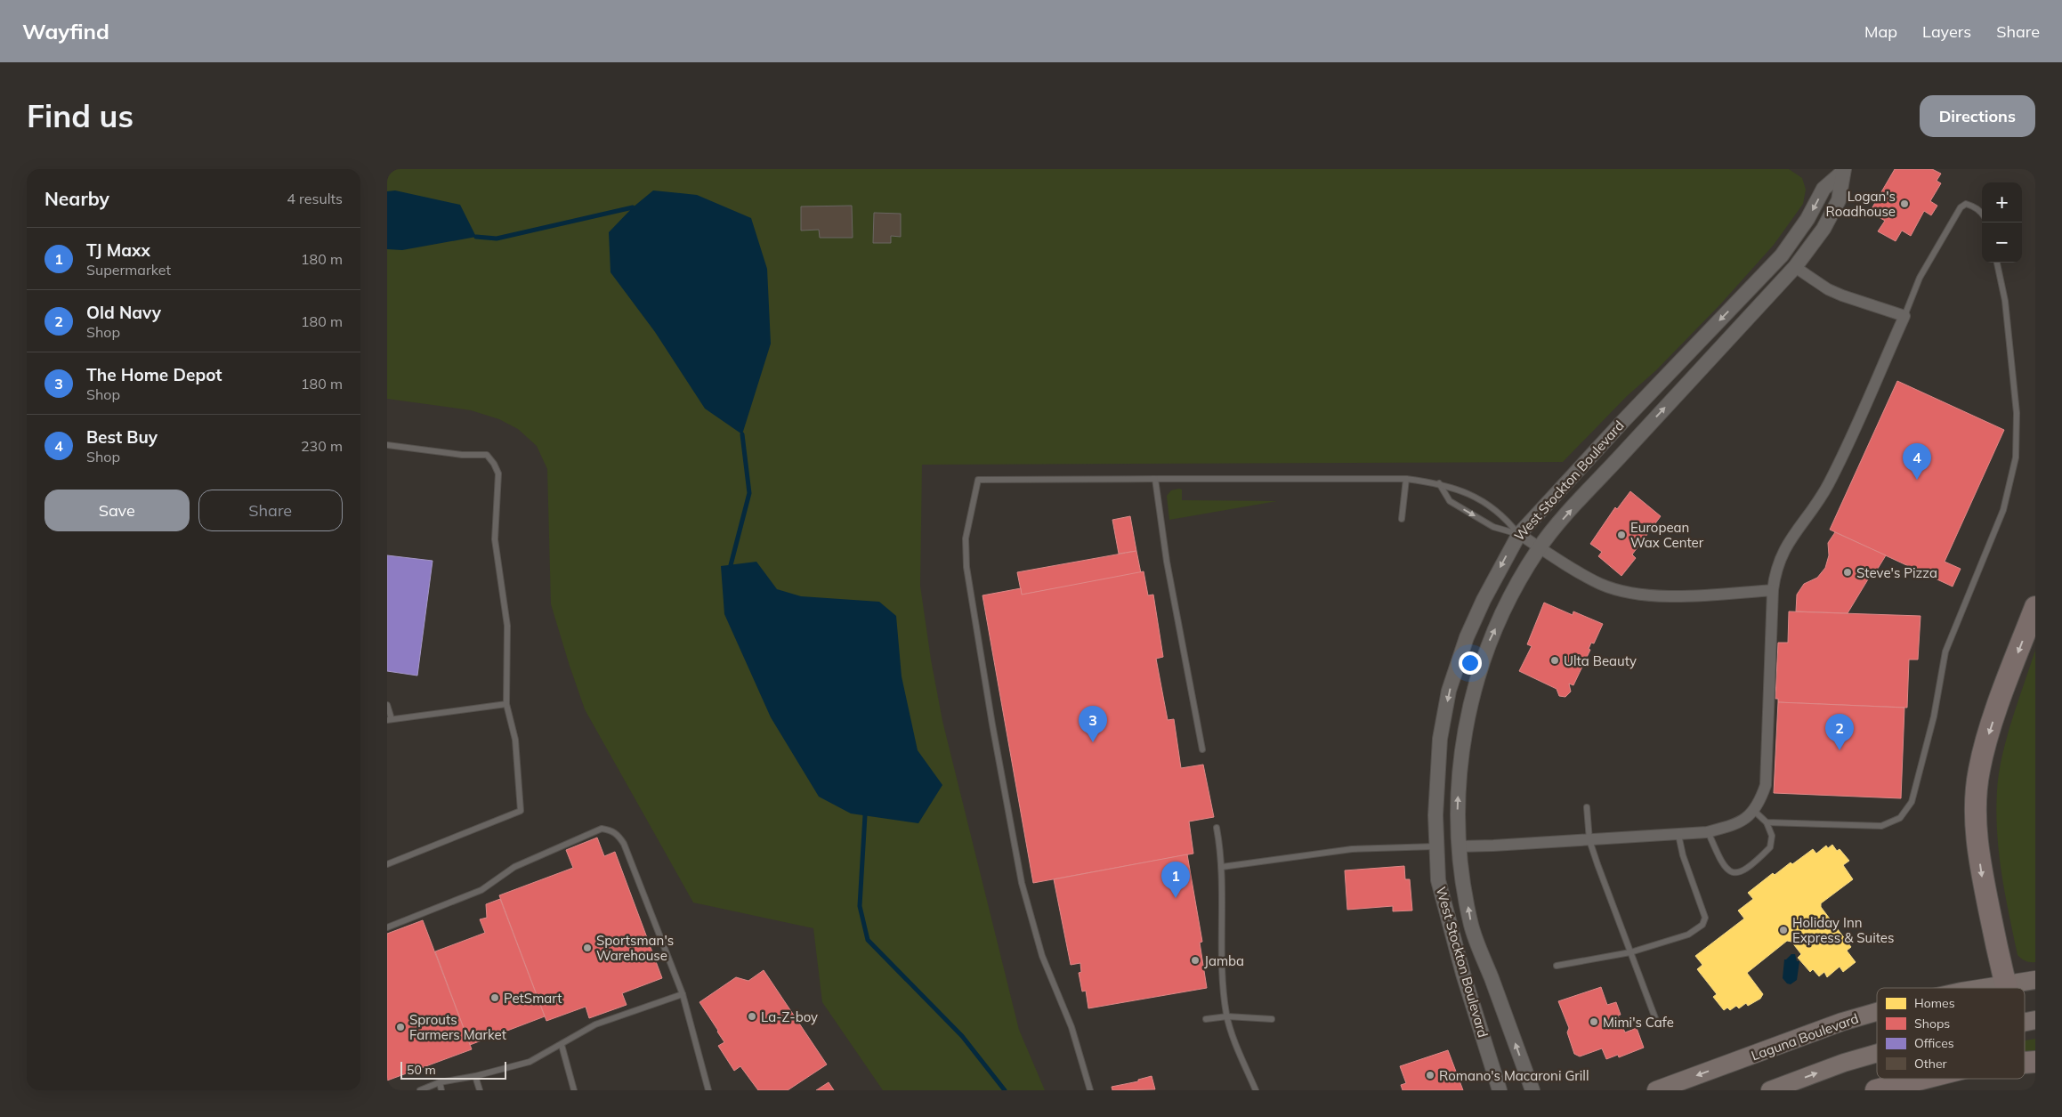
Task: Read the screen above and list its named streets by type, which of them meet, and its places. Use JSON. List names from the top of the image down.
{
  "streets": {
    "main road": ["Laguna Boulevard"],
    "street": ["West Stockton Boulevard"]
  },
  "places": [
    "Logan's Roadhouse",
    "European Wax Center",
    "Steve's Pizza",
    "Ulta Beauty",
    "Holiday Inn Express & Suites",
    "Sportsman's Warehouse",
    "Jamba",
    "PetSmart",
    "La-Z-boy",
    "Mimi's Cafe",
    "Sprouts Farmers Market",
    "Romano's Macaroni Grill"
  ],
  "legend": [
    "Homes",
    "Shops",
    "Offices",
    "Other"
  ],
  "scale_bar": "50 m",
  "page": {
    "header": "Wayfind",
    "nav": ["Map", "Layers", "Share"],
    "buttons": [
      "Directions",
      ["Save", "Share"]
    ],
    "title": "Find us",
    "heading": ["Nearby", "4 results"],
    "map_buttons": ["+", "−"],
    "list": [
      {
        "mark": "1",
        "name": "TJ Maxx",
        "note": "Supermarket",
        "value": "180 m"
      },
      {
        "mark": "2",
        "name": "Old Navy",
        "note": "Shop",
        "value": "180 m"
      },
      {
        "mark": "3",
        "name": "The Home Depot",
        "note": "Shop",
        "value": "180 m"
      },
      {
        "mark": "4",
        "name": "Best Buy",
        "note": "Shop",
        "value": "230 m"
      }
    ],
    "pins": [
      "4",
      "3",
      "2",
      "1"
    ],
    "scale": "50 m"
  }
}
